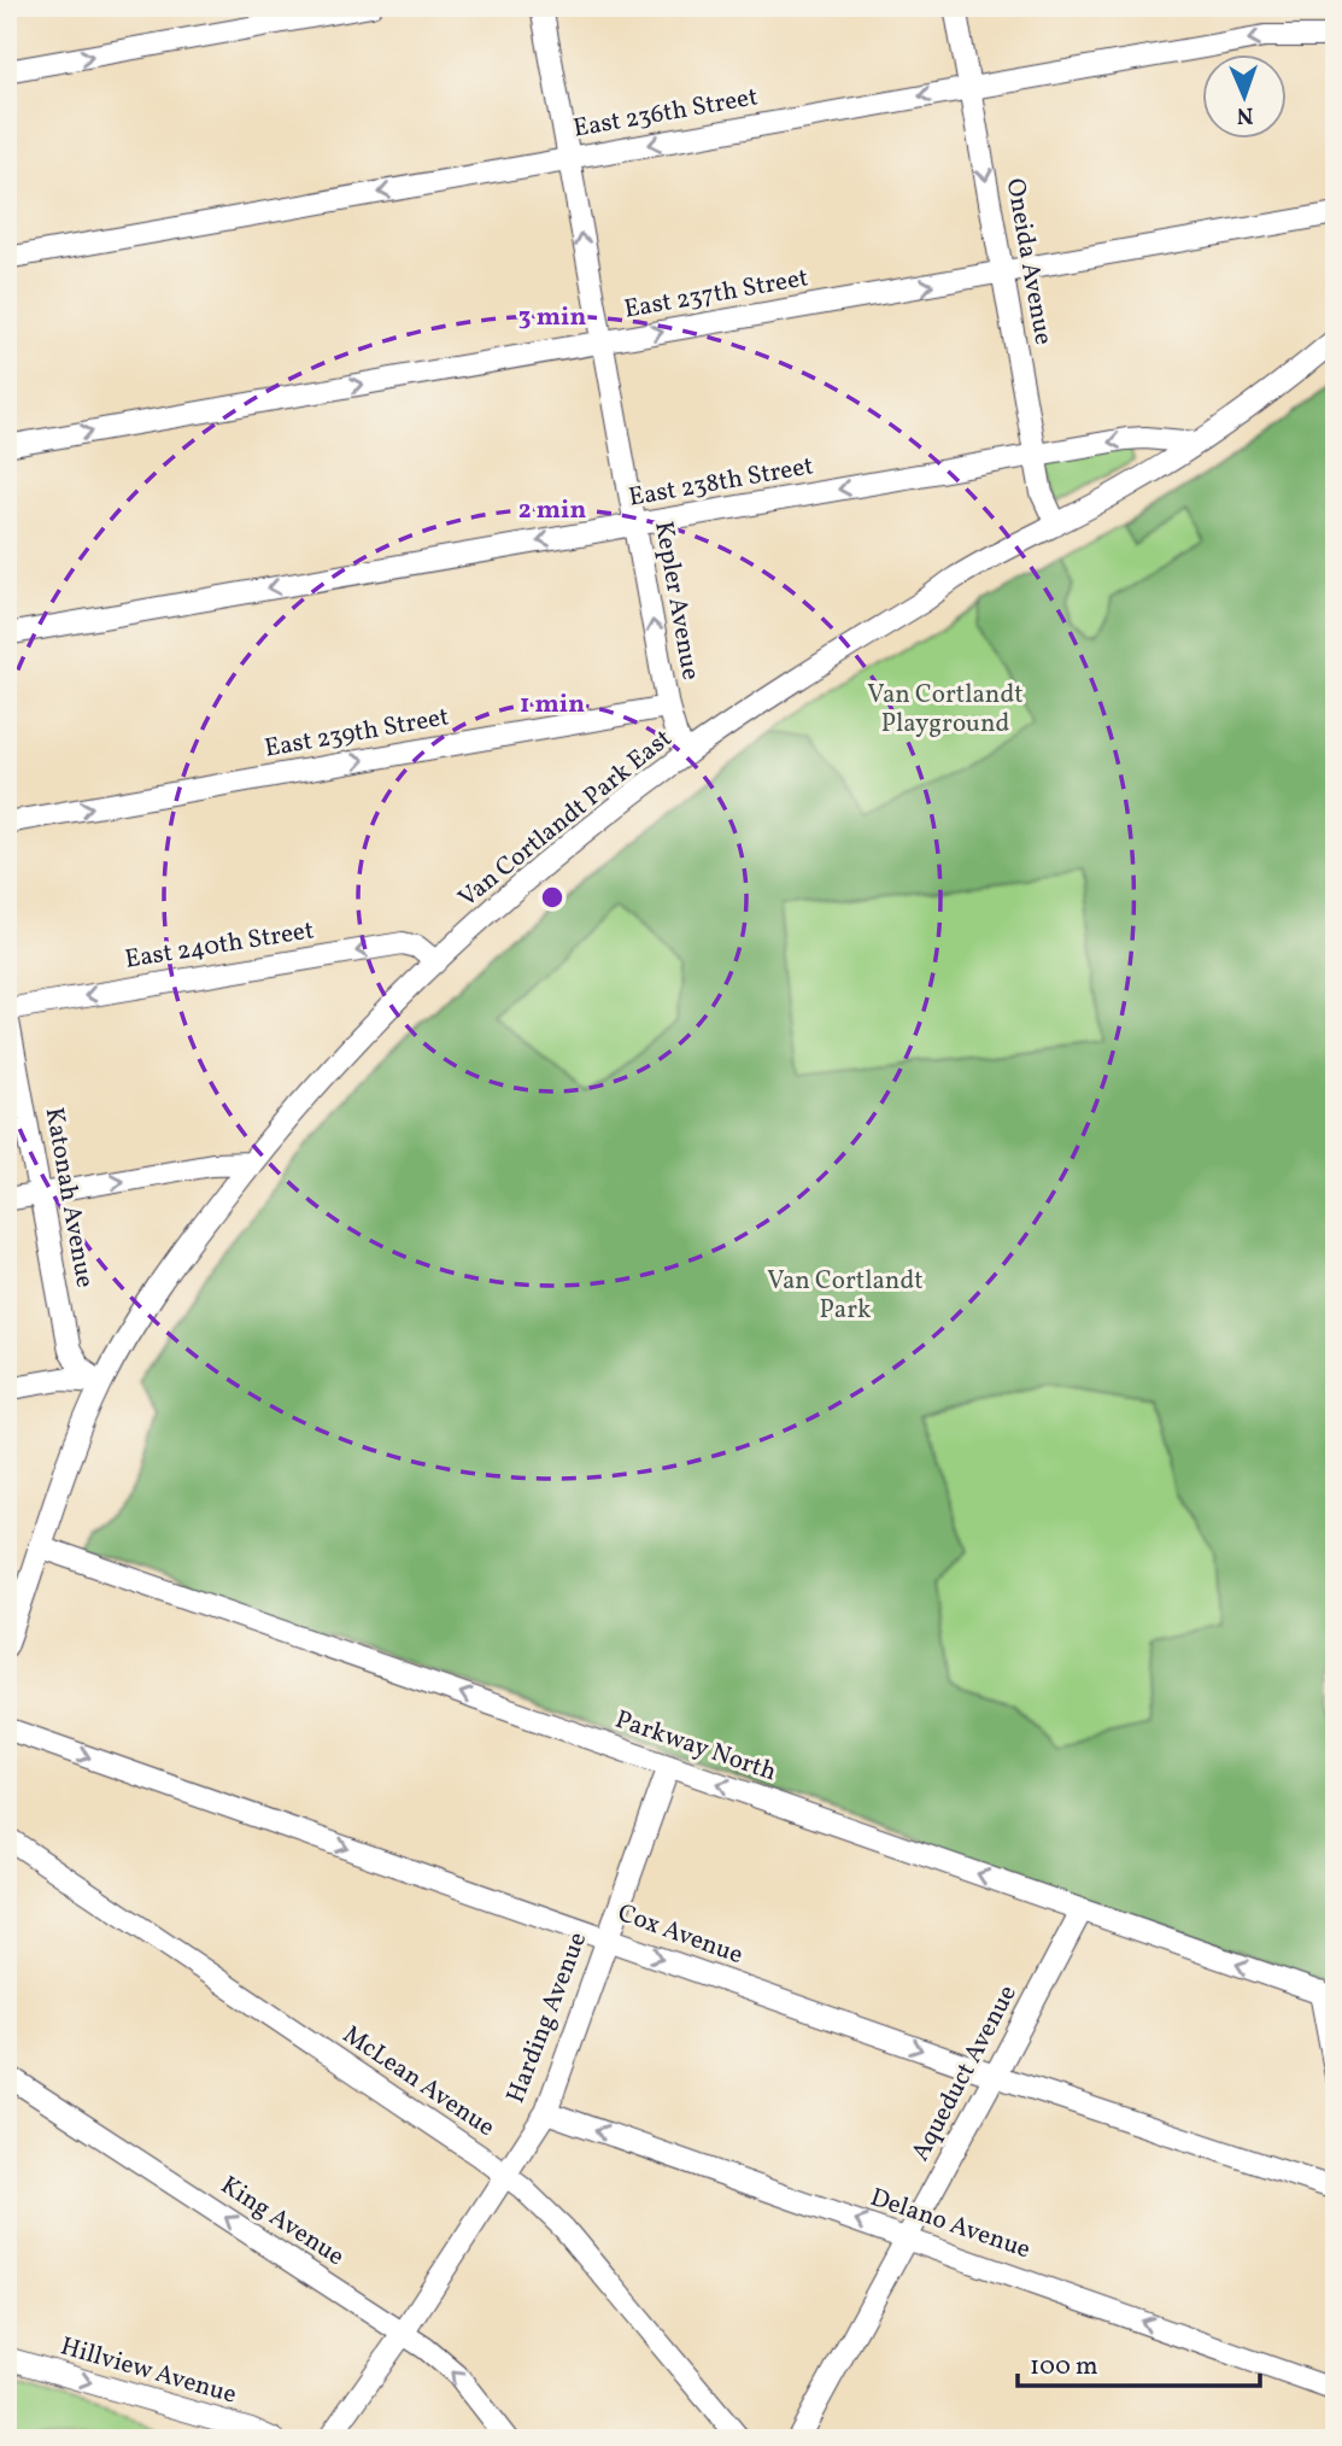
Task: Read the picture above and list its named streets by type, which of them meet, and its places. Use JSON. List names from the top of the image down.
{
  "streets": {
    "street": [
      "East 236th Street",
      "Oneida Avenue",
      "East 237th Street",
      "East 238th Street",
      "Kepler Avenue",
      "East 239th Street",
      "Van Cortlandt Park East",
      "East 240th Street",
      "Katonah Avenue",
      "Parkway North",
      "Cox Avenue",
      "Harding Avenue",
      "Aqueduct Avenue",
      "McLean Avenue",
      "King Avenue",
      "Delano Avenue",
      "Hillview Avenue"
    ]
  },
  "crossings": [
    ["East 236th Street", "Oneida Avenue"],
    ["East 236th Street", "Kepler Avenue"],
    ["Oneida Avenue", "East 237th Street"],
    ["Oneida Avenue", "East 238th Street"],
    ["Oneida Avenue", "Van Cortlandt Park East"],
    ["East 237th Street", "Kepler Avenue"],
    ["East 238th Street", "Kepler Avenue"],
    ["East 238th Street", "Van Cortlandt Park East"],
    ["Kepler Avenue", "East 239th Street"],
    ["Van Cortlandt Park East", "East 240th Street"],
    ["Van Cortlandt Park East", "Katonah Avenue"],
    ["Van Cortlandt Park East", "Parkway North"],
    ["East 240th Street", "Katonah Avenue"],
    ["Parkway North", "Harding Avenue"],
    ["Parkway North", "Aqueduct Avenue"],
    ["Cox Avenue", "Harding Avenue"],
    ["Cox Avenue", "Aqueduct Avenue"],
    ["Harding Avenue", "McLean Avenue"],
    ["Harding Avenue", "King Avenue"],
    ["Harding Avenue", "Delano Avenue"],
    ["Aqueduct Avenue", "Delano Avenue"]
  ],
  "one_way": [
    "East 236th Street",
    "Oneida Avenue",
    "East 237th Street",
    "East 238th Street",
    "Kepler Avenue",
    "East 239th Street",
    "Parkway North",
    "Cox Avenue",
    "King Avenue",
    "Delano Avenue",
    "Hillview Avenue"
  ],
  "parks": ["Van Cortlandt Playground", "Van Cortlandt Park"],
  "scale_bar": "100 m",
  "north": "bottom",
  "rings": ["3 min", "2 min", "1 min"]
}
